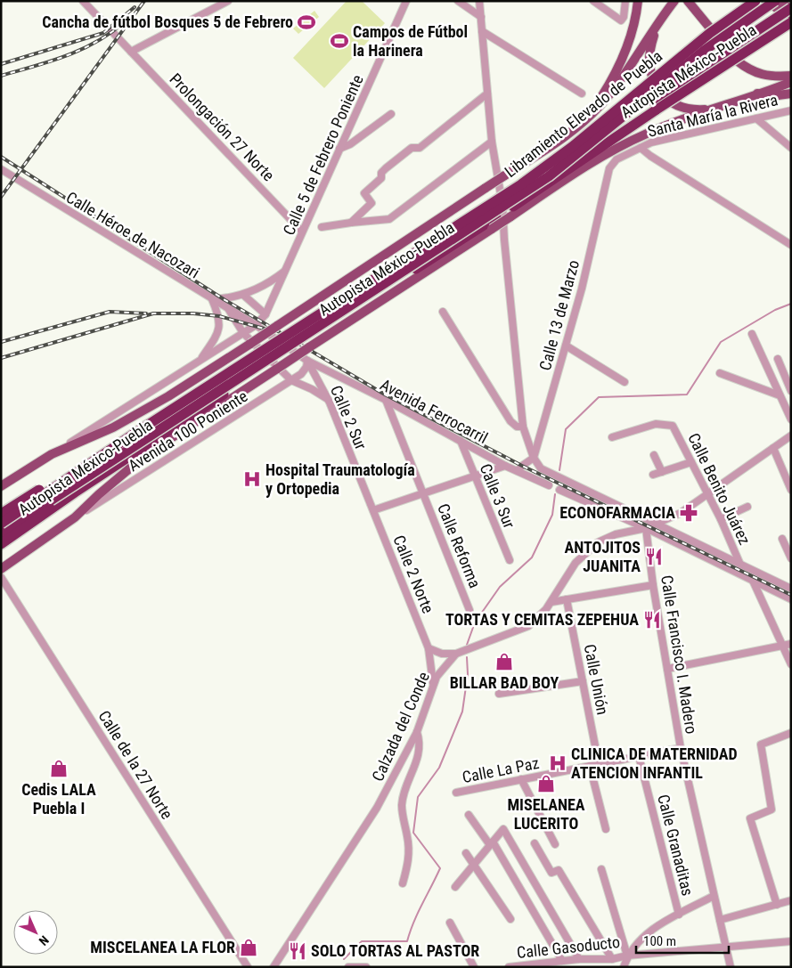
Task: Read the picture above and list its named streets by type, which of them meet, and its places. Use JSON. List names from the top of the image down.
{
  "streets": {
    "highway": ["Autopista México-Puebla", "Libramiento Elevado de Puebla"],
    "street": [
      "Santa María la Rivera",
      "Prolongación 27 Norte",
      "Calle 5 de Febrero Poniente",
      "Calle Héroe de Nacozari",
      "Calle 13 de Marzo",
      "Avenida Ferrocarril",
      "Calle 2 Sur",
      "Avenida 100 Poniente",
      "Calle Benito Juárez",
      "Calle 3 Sur",
      "Calle Reforma",
      "Calle 2 Norte",
      "Calle Francisco I. Madero",
      "Calle Unión",
      "Calzada del Conde",
      "Calle de la 27 Norte",
      "Calle La Paz",
      "Calle Granaditas",
      "Calle Gasoducto"
    ]
  },
  "crossings": [
    ["Santa María la Rivera", "Calle 13 de Marzo"],
    ["Prolongación 27 Norte", "Calle 5 de Febrero Poniente"],
    ["Calle 5 de Febrero Poniente", "Calle Héroe de Nacozari"],
    ["Calle Héroe de Nacozari", "Avenida Ferrocarril"],
    ["Calle Héroe de Nacozari", "Calle 2 Sur"],
    ["Calle Héroe de Nacozari", "Avenida 100 Poniente"],
    ["Avenida Ferrocarril", "Calle 2 Sur"],
    ["Avenida Ferrocarril", "Avenida 100 Poniente"],
    ["Avenida Ferrocarril", "Calle 3 Sur"],
    ["Avenida Ferrocarril", "Calle Reforma"],
    ["Calle 2 Sur", "Avenida 100 Poniente"],
    ["Calle 2 Sur", "Calle 2 Norte"],
    ["Calle Benito Juárez", "Calzada del Conde"],
    ["Calle 2 Norte", "Calzada del Conde"],
    ["Calle Francisco I. Madero", "Calzada del Conde"],
    ["Calle Francisco I. Madero", "Calle La Paz"],
    ["Calle Francisco I. Madero", "Calle Gasoducto"],
    ["Calle Unión", "Calle La Paz"],
    ["Calle La Paz", "Calle Granaditas"]
  ],
  "places": {
    "sports": ["Cancha de fútbol Bosques 5 de Febrero", "Campos de Fútbol la Harinera"],
    "hospital": ["Hospital Traumatología y Ortopedia", "CLINICA DE MATERNIDAD ATENCION INFANTIL"],
    "pharmacy": ["ECONOFARMACIA"],
    "restaurant": ["ANTOJITOS JUANITA", "TORTAS Y CEMITAS ZEPEHUA", "SOLO TORTAS AL PASTOR"],
    "shop": [
      "BILLAR BAD BOY",
      "Cedis LALA Puebla I",
      "MISELANEA LUCERITO",
      "MISCELANEA LA FLOR"
    ]
  },
  "scale_bar": "100 m",
  "north": "bottom right"
}
